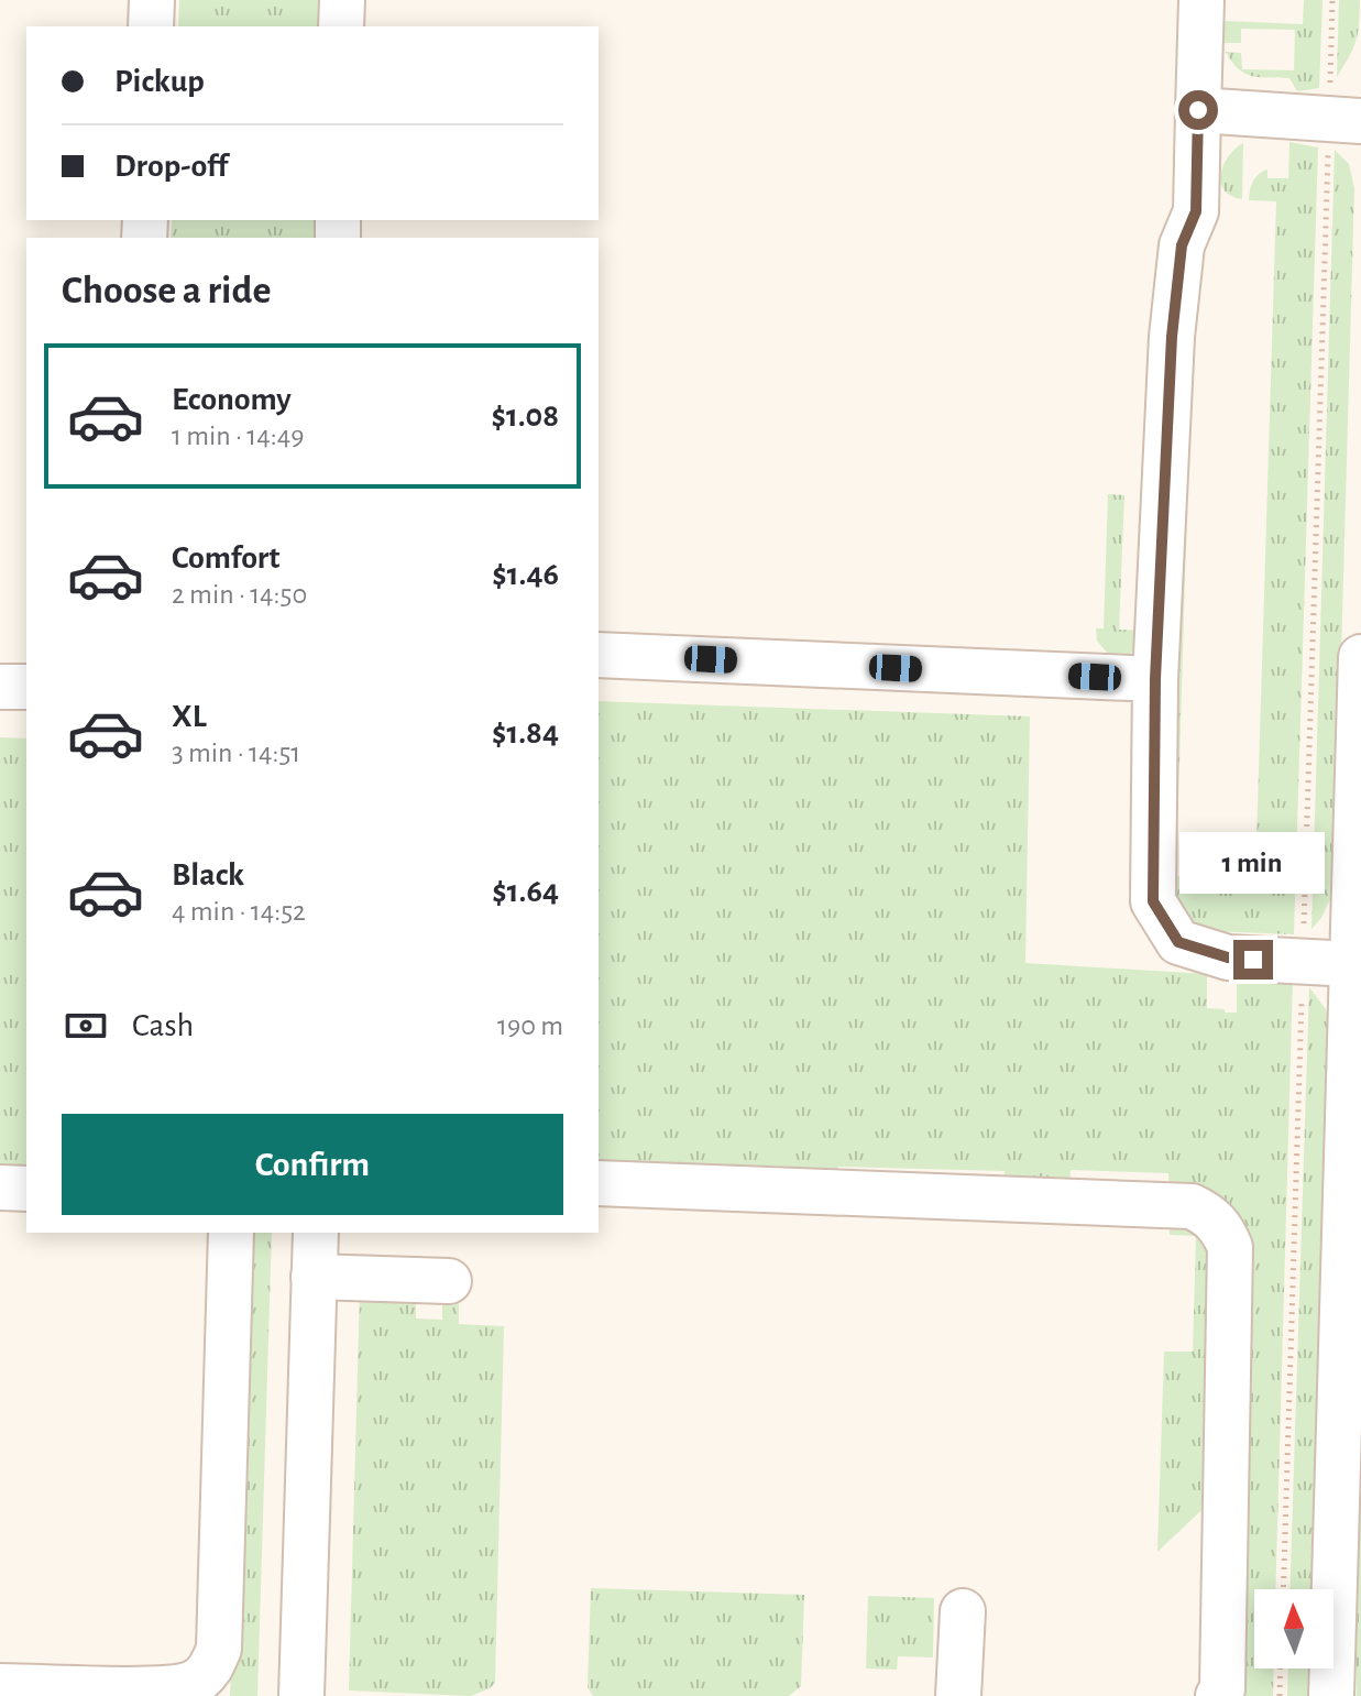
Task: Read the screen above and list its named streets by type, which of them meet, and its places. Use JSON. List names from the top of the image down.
{
  "north": "top",
  "page": {
    "banner": ["Pickup", "Drop-off"],
    "heading": "Choose a ride",
    "list": [
      {
        "name": "Economy",
        "note": "1 min · 14:49",
        "value": "$1.08"
      },
      {
        "name": "Comfort",
        "note": "2 min · 14:50",
        "value": "$1.46"
      },
      {
        "name": "XL",
        "note": "3 min · 14:51",
        "value": "$1.84"
      },
      {
        "name": "Black",
        "note": "4 min · 14:52",
        "value": "$1.64"
      }
    ],
    "bubble": "1 min",
    "pay": ["Cash", "190 m"],
    "buttons": "Confirm"
  }
}
